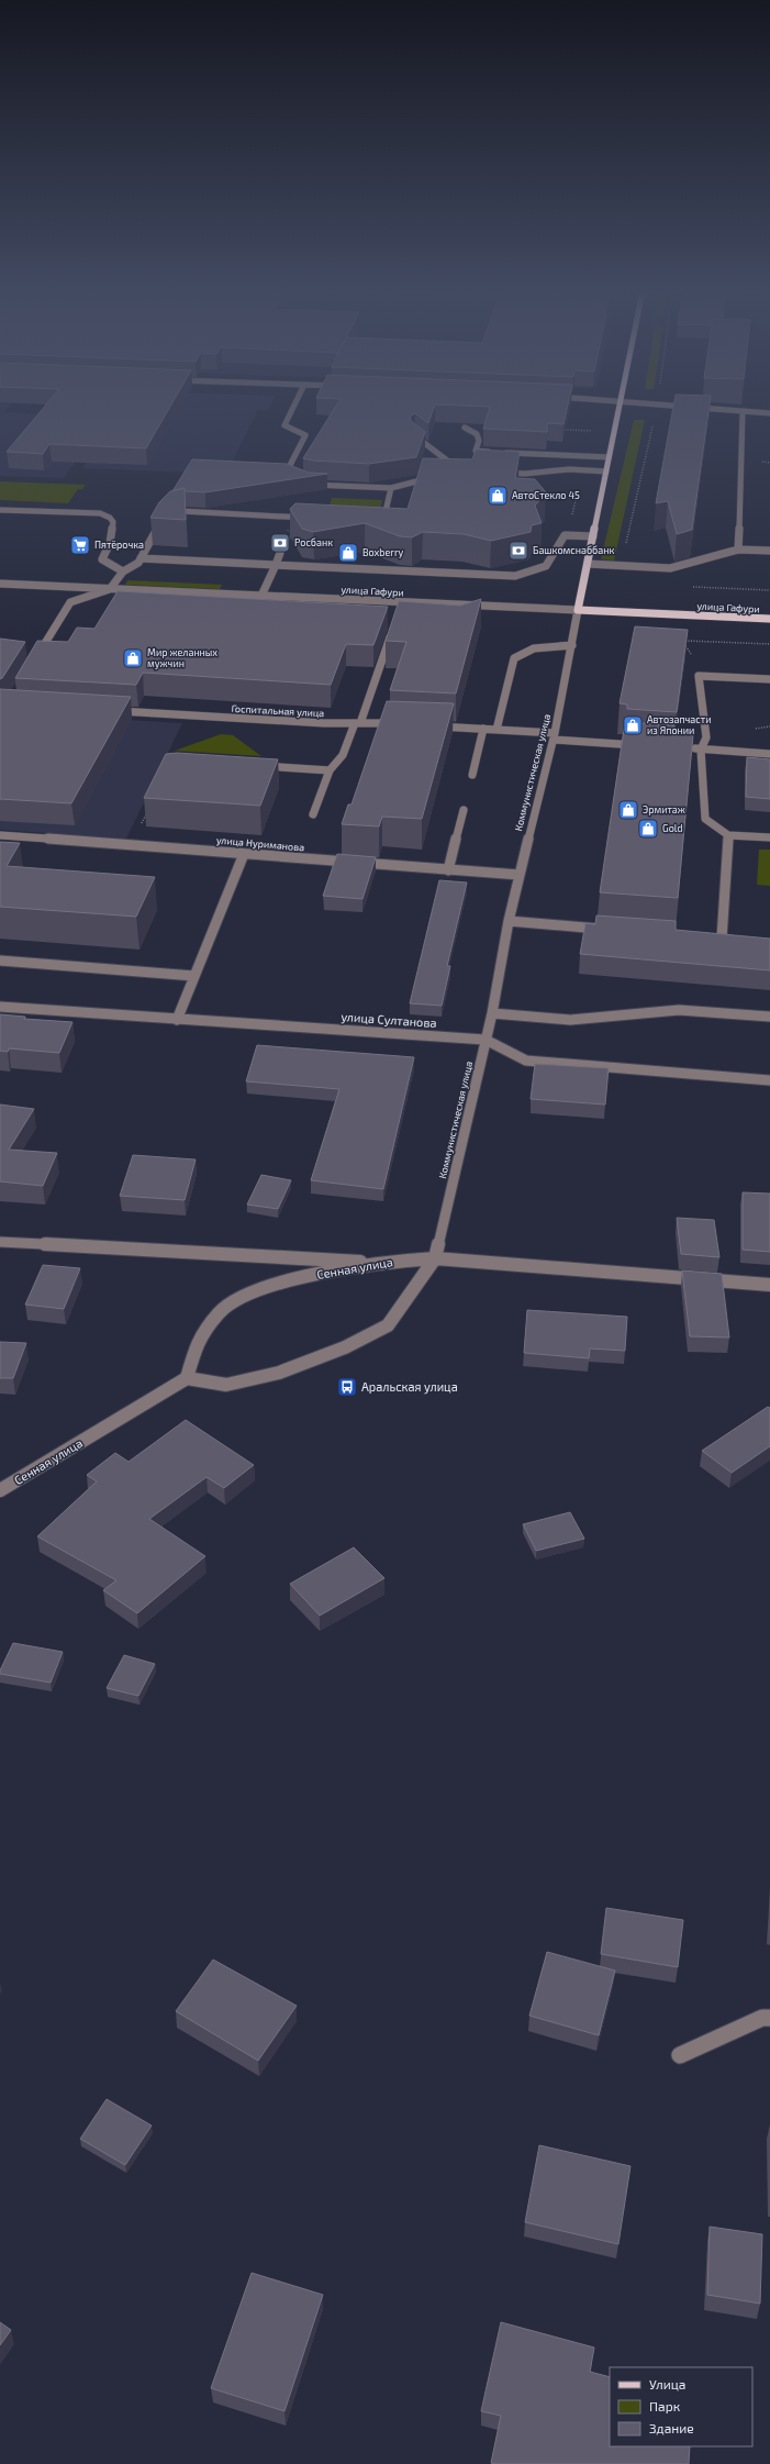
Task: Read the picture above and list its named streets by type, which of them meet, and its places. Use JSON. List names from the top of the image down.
{
  "streets": {
    "main road": ["улица Гафури", "Коммунистическая улица"],
    "street": [
      "Госпитальная улица",
      "улица Нуриманова",
      "улица Султанова",
      "Сенная улица"
    ]
  },
  "crossings": [
    ["улица Гафури", "Коммунистическая улица"],
    ["Коммунистическая улица", "улица Нуриманова"],
    ["Коммунистическая улица", "улица Султанова"],
    ["Коммунистическая улица", "Сенная улица"]
  ],
  "places": {
    "shop": [
      "АвтоСтекло 45",
      "Boxberry",
      "Мир желанных мужчин",
      "Автозапчасти из Японии",
      "Эрмитаж",
      "Gold"
    ],
    "bank": ["Росбанк", "Башкомснаббанк"],
    "supermarket": ["Пятёрочка"],
    "bus stop": ["Аральская улица"]
  },
  "legend": ["Улица", "Парк", "Здание"]
}
